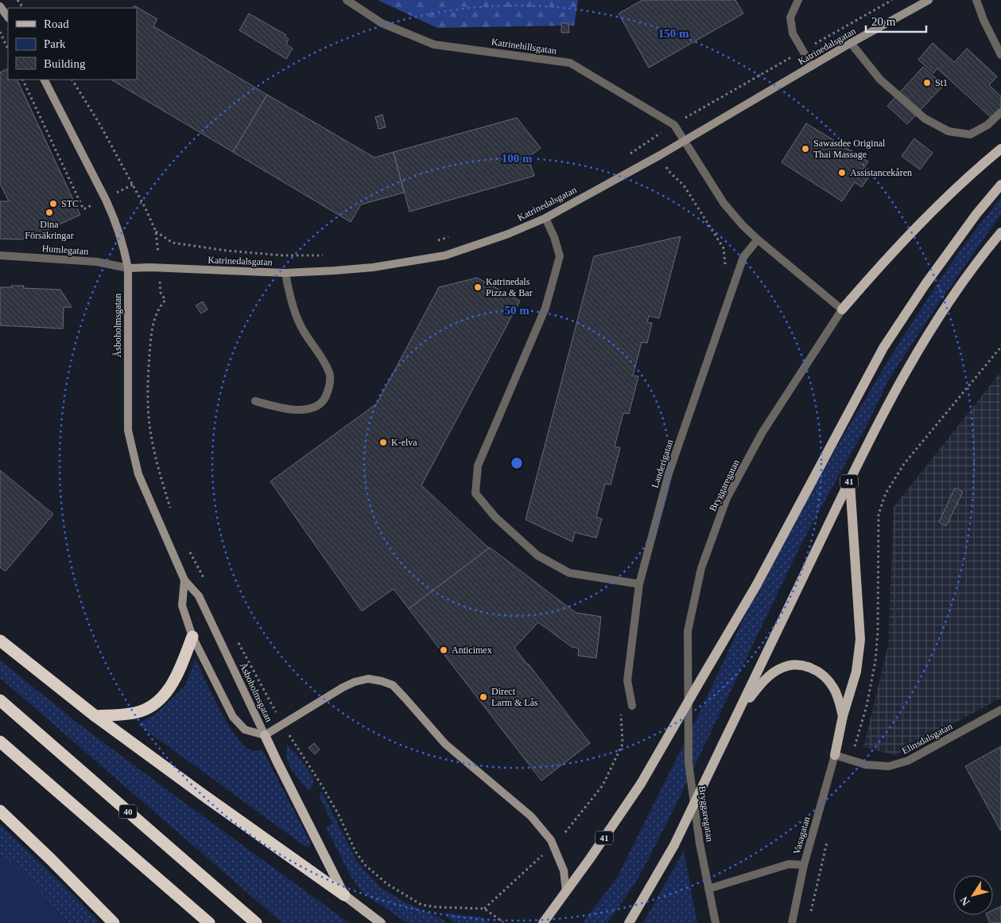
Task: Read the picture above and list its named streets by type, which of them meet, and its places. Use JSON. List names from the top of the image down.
{
  "streets": {
    "highway": ["40"],
    "main road": ["41"],
    "street": [
      "Katrinehillsgatan",
      "Katrinedalsgatan",
      "Humlegatan",
      "Åsboholmsgatan",
      "Landerigatan",
      "Bryggaregatan",
      "Elinsdalsgatan",
      "Vasagatan"
    ]
  },
  "crossings": [
    ["Katrinehillsgatan", "Katrinedalsgatan"],
    ["Katrinedalsgatan", "Humlegatan"],
    ["Katrinedalsgatan", "Åsboholmsgatan"],
    ["Humlegatan", "Åsboholmsgatan"],
    ["Elinsdalsgatan", "Vasagatan"]
  ],
  "places": [
    "St1",
    "Sawasdee Original Thai Massage",
    "Assistancekåren",
    "STC",
    "Dina Försäkringar",
    "Katrinedals Pizza & Bar",
    "K-elva",
    "Anticimex",
    "Direct Larm & Lås"
  ],
  "legend": ["Road", "Park", "Building"],
  "scale_bar": "20 m",
  "north": "bottom left",
  "rings": ["150 m", "100 m", "50 m"]
}
